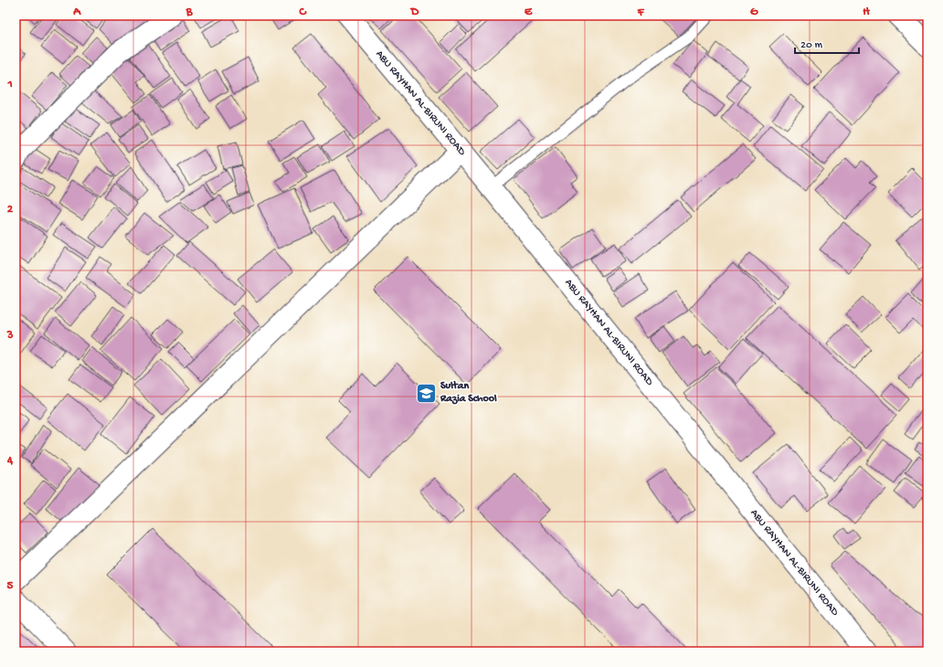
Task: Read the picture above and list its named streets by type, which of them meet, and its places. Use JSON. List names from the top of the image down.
{
  "streets": {
    "street": ["ABU RAYHAN AL-BIRUNI ROAD"]
  },
  "places": {
    "school or university": ["Sultan Razia School"]
  },
  "scale_bar": "20 m",
  "grid": {
    "columns": [
      "A",
      "B",
      "C",
      "D",
      "E",
      "F",
      "G",
      "H"
    ],
    "rows": [
      "1",
      "2",
      "3",
      "4",
      "5"
    ]
  }
}
